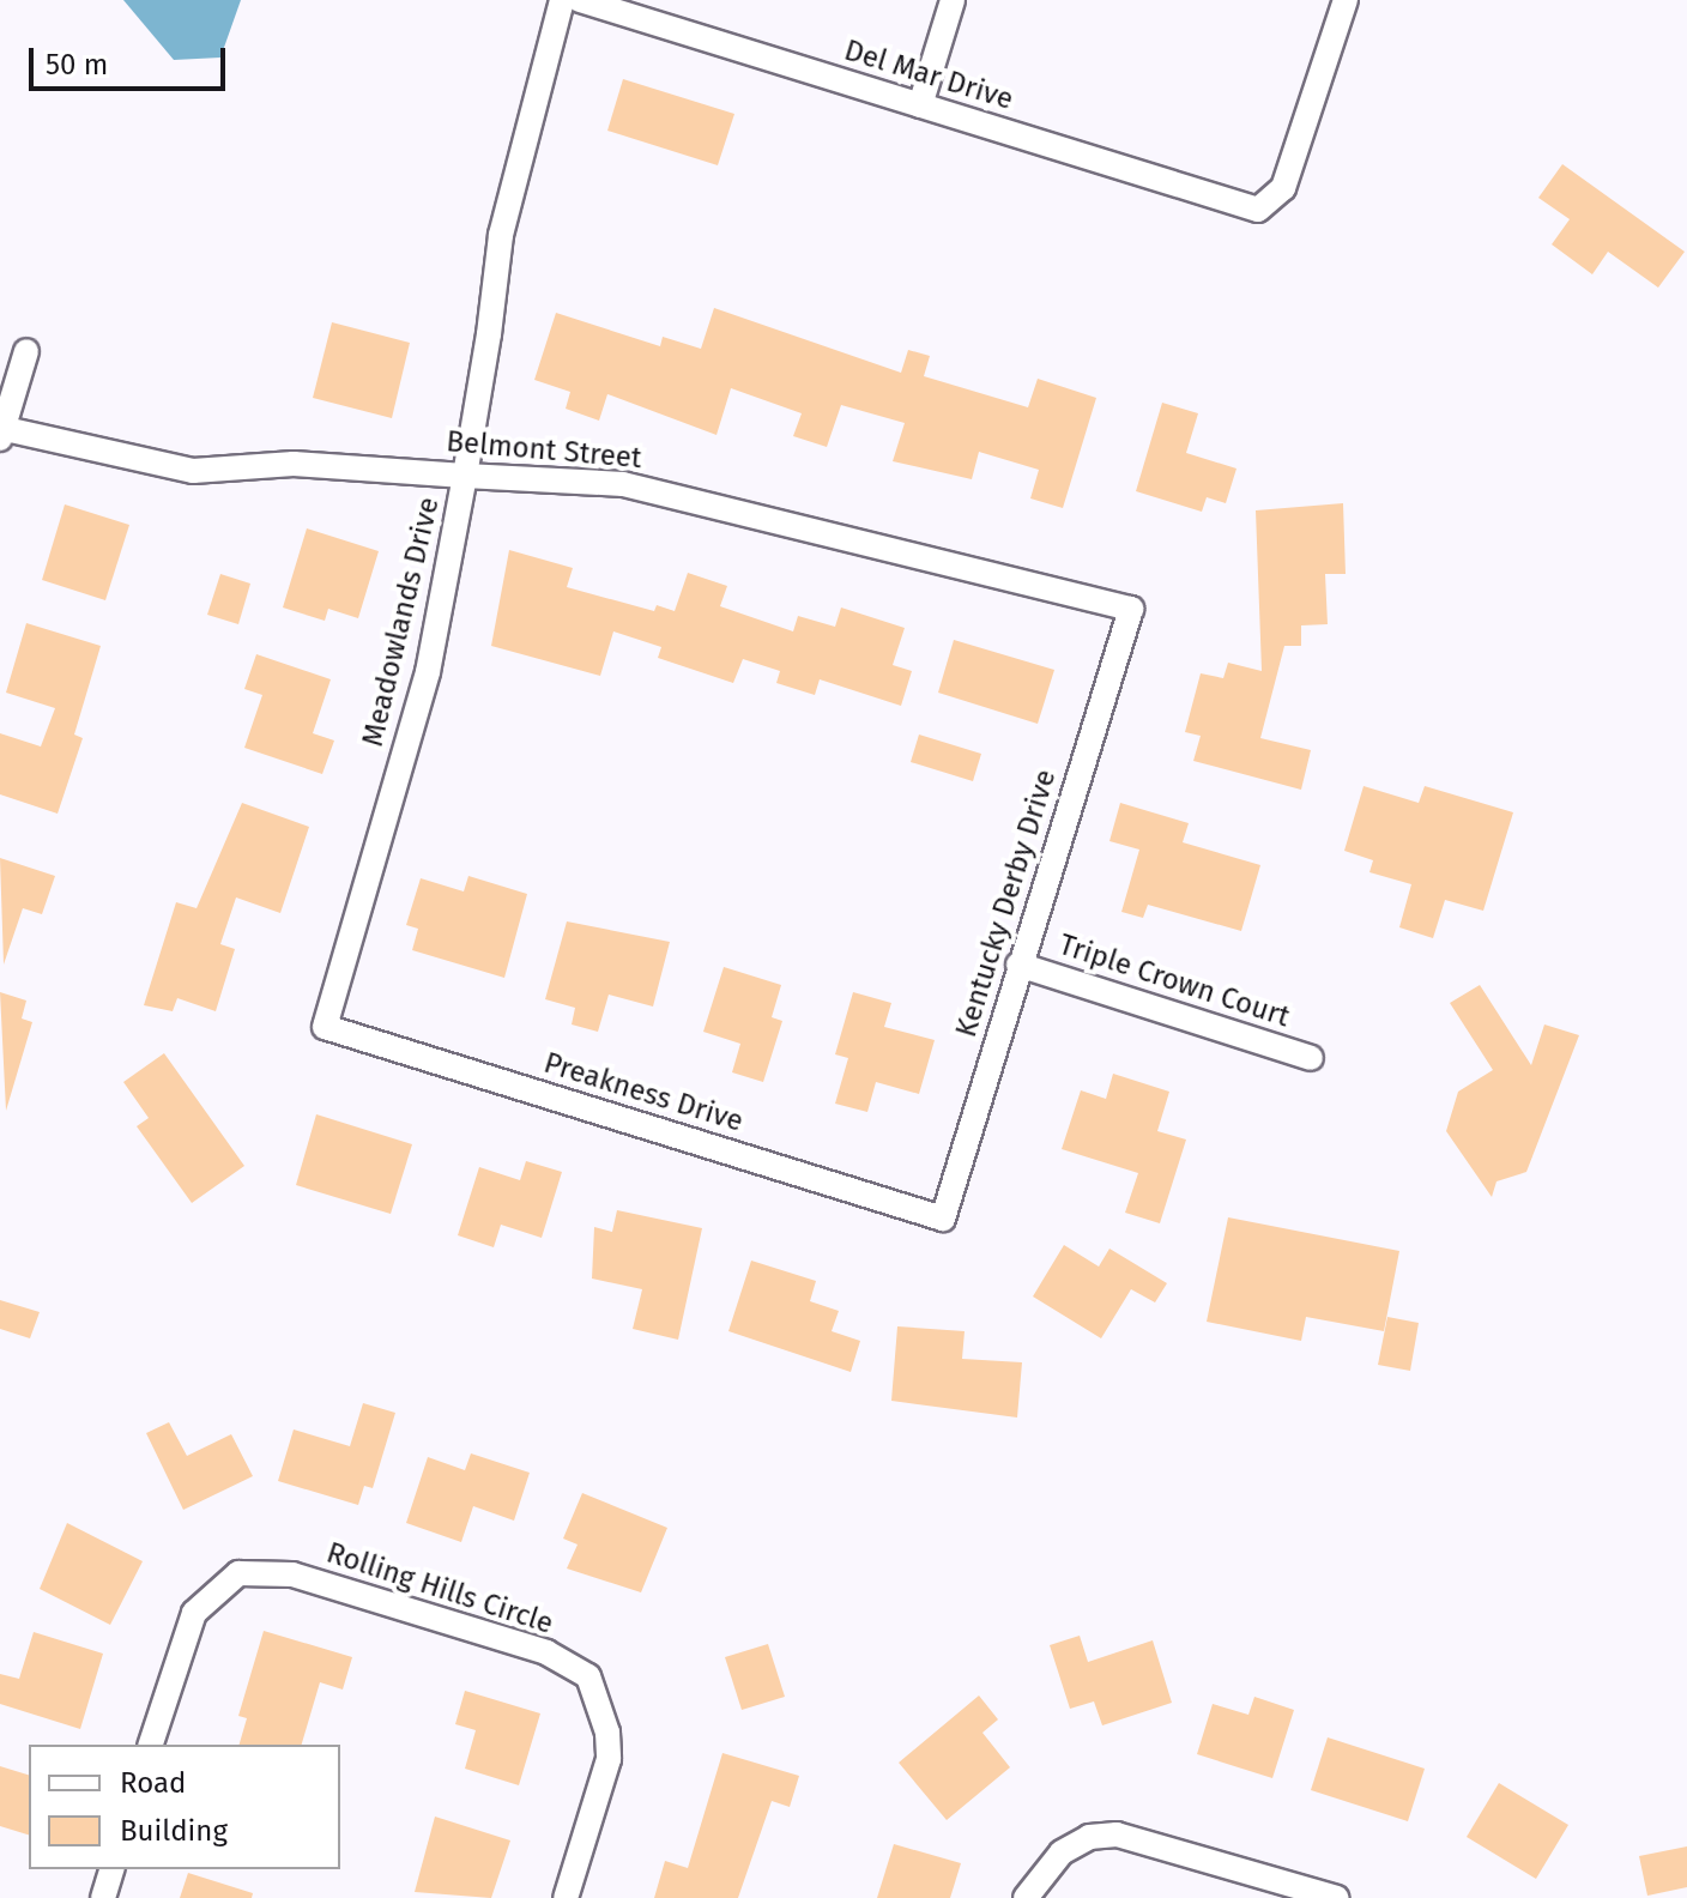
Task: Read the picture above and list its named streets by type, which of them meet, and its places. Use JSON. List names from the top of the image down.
{
  "streets": {
    "street": [
      "Del Mar Drive",
      "Belmont Street",
      "Meadowlands Drive",
      "Kentucky Derby Drive",
      "Triple Crown Court",
      "Preakness Drive",
      "Rolling Hills Circle"
    ]
  },
  "crossings": [
    ["Belmont Street", "Meadowlands Drive"],
    ["Belmont Street", "Kentucky Derby Drive"],
    ["Meadowlands Drive", "Preakness Drive"],
    ["Kentucky Derby Drive", "Triple Crown Court"],
    ["Kentucky Derby Drive", "Preakness Drive"]
  ],
  "legend": ["Road", "Building"],
  "scale_bar": "50 m"
}
